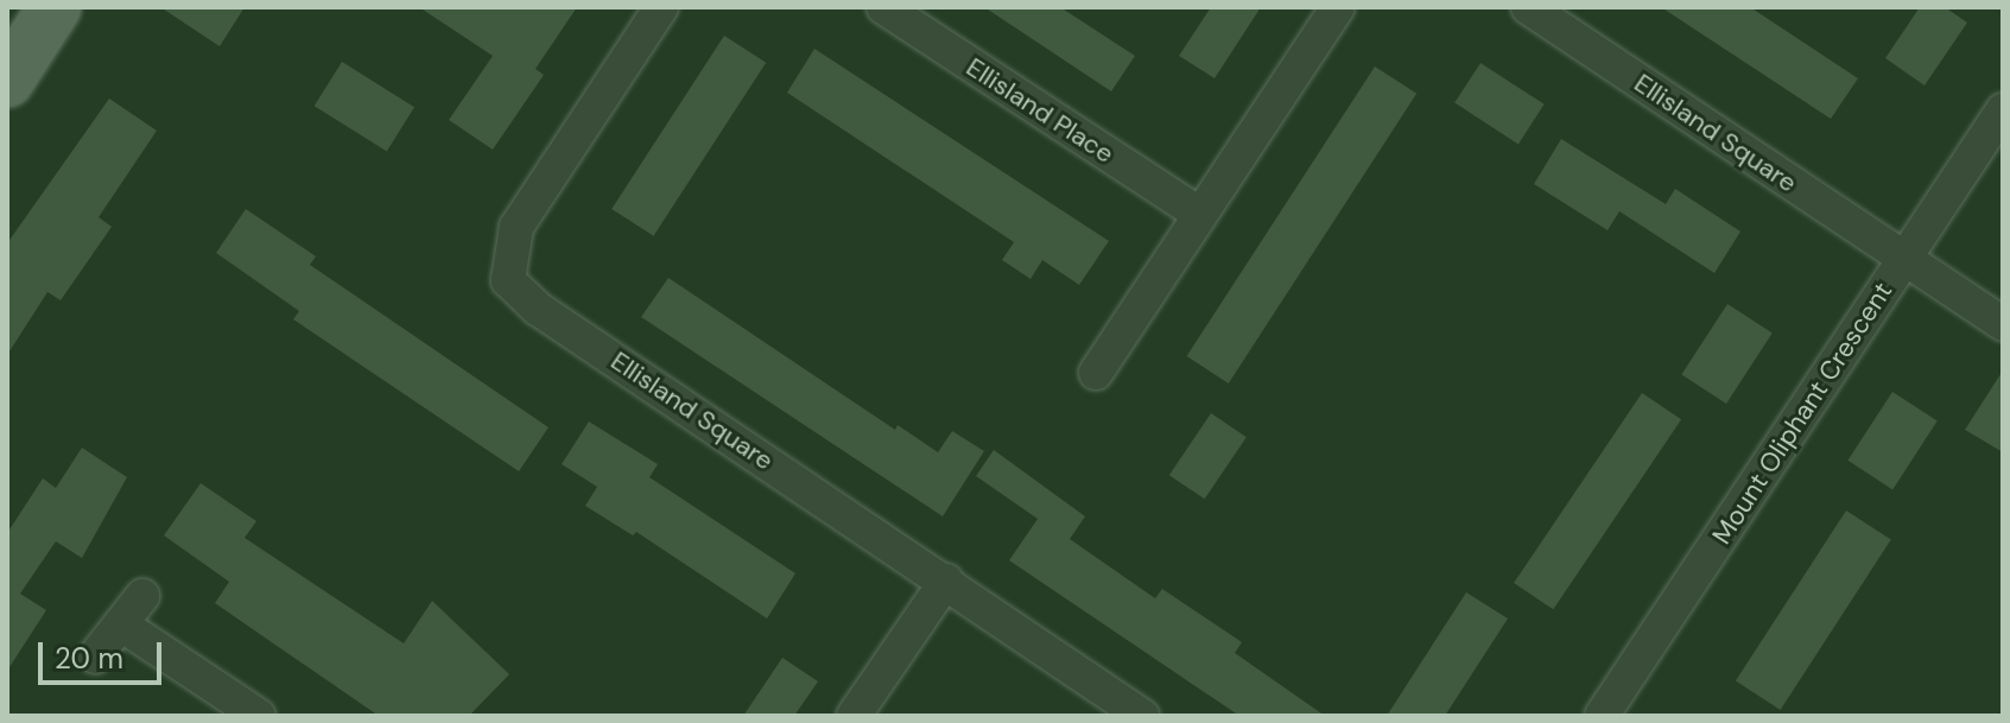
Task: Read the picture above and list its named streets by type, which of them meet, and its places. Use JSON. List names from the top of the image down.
{
  "streets": {
    "street": ["Ellisland Place", "Ellisland Square", "Mount Oliphant Crescent"]
  },
  "crossings": [
    ["Ellisland Square", "Mount Oliphant Crescent"]
  ],
  "scale_bar": "20 m"
}
